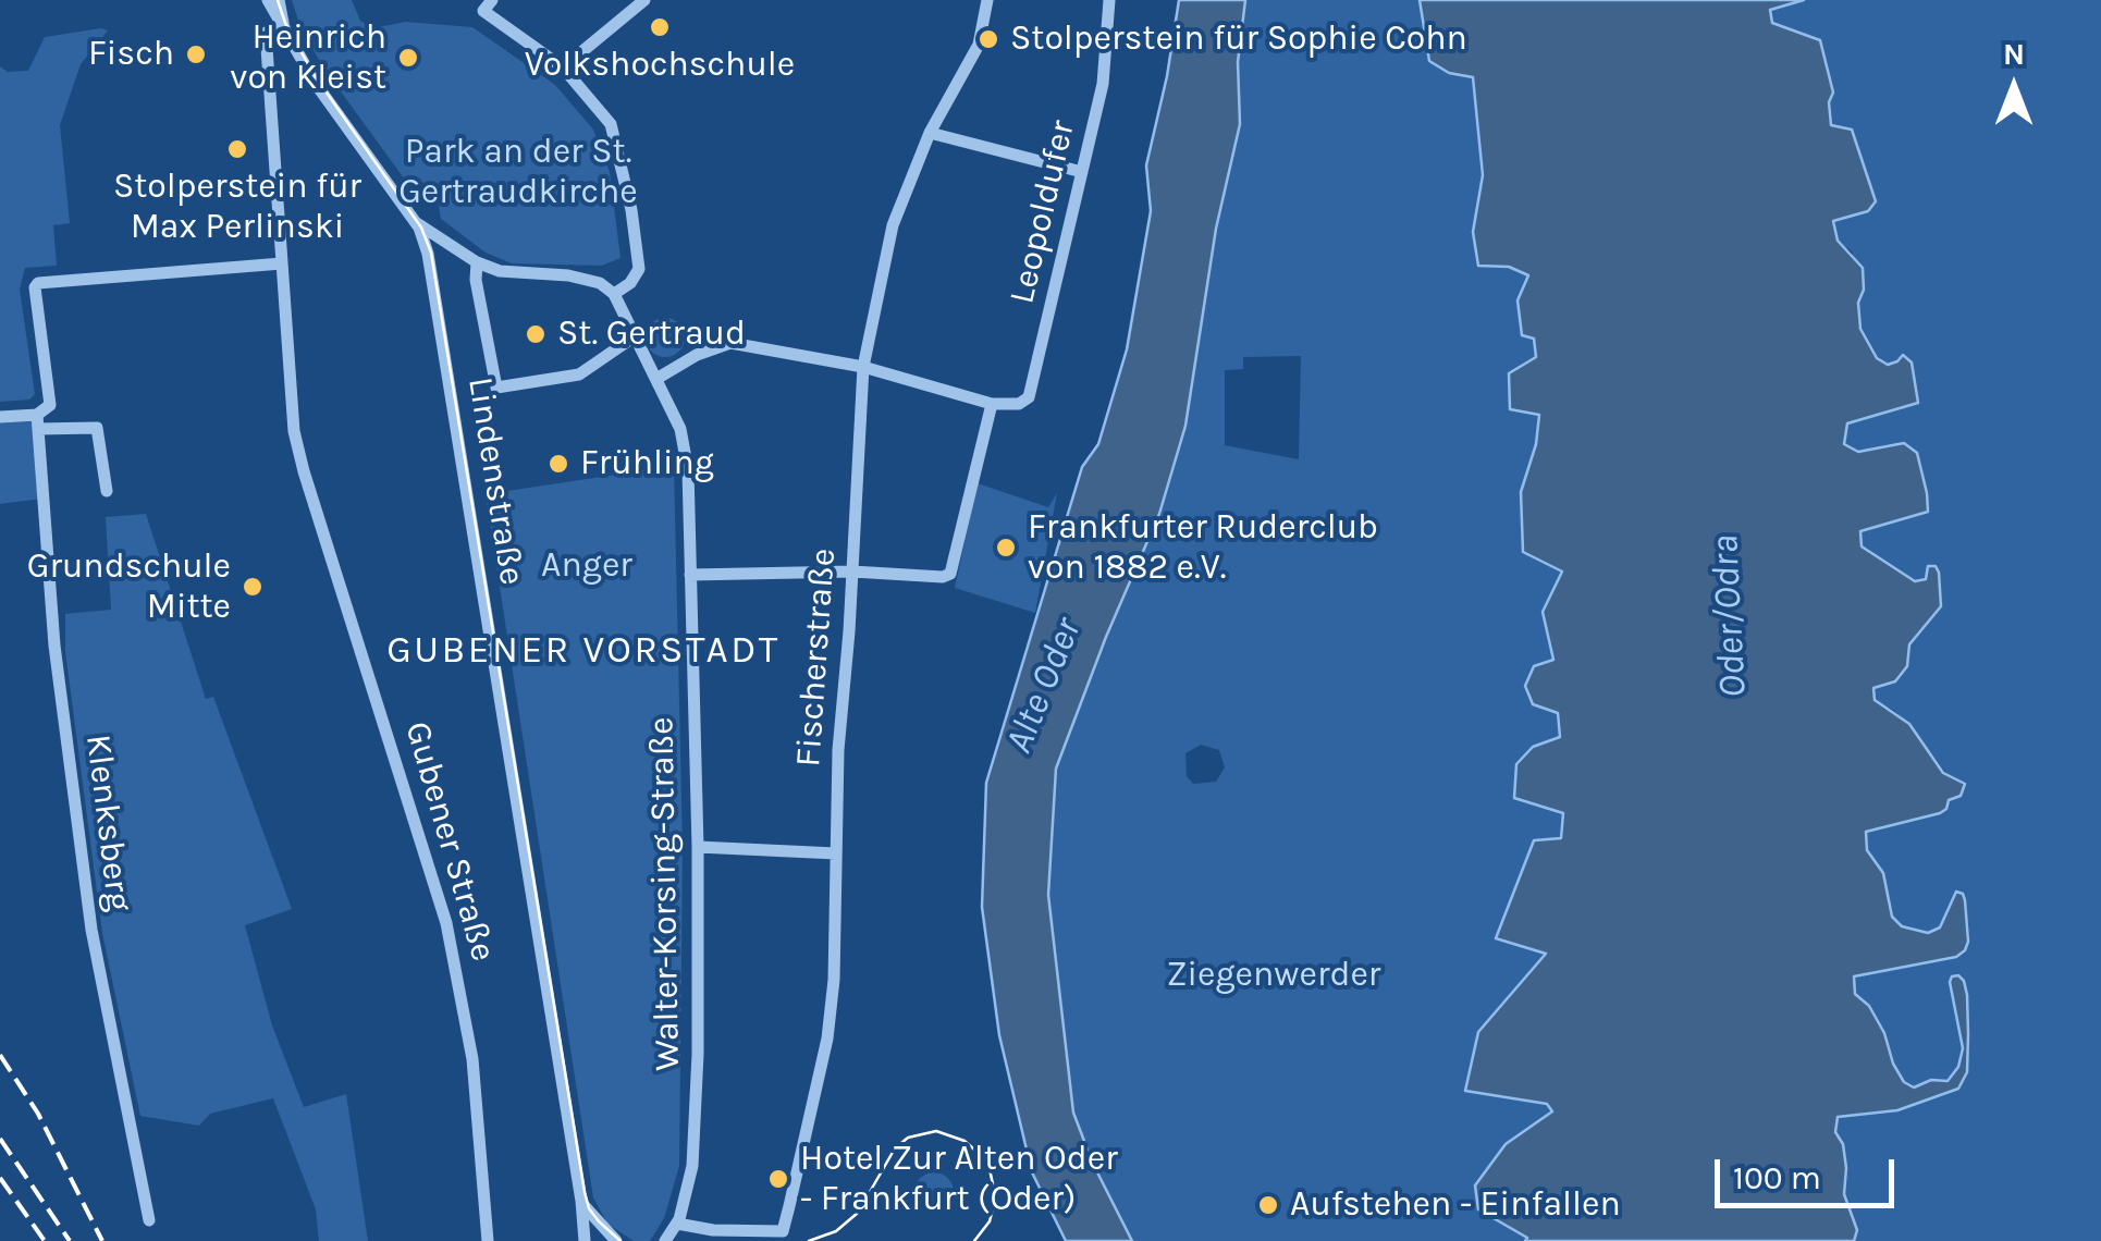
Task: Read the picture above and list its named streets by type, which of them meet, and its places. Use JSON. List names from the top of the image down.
{
  "streets": {
    "street": [
      "Leopoldufer",
      "Lindenstraße",
      "Fischerstraße",
      "Klenksberg",
      "Gubener Straße",
      "Walter-Korsing-Straße"
    ]
  },
  "crossings": [
    ["Lindenstraße", "Gubener Straße"],
    ["Fischerstraße", "Walter-Korsing-Straße"],
    ["Klenksberg", "Gubener Straße"]
  ],
  "districts": ["GUBENER VORSTADT"],
  "water": ["Oder/Odra", "Alte Oder"],
  "parks": ["Park an der St. Gertraudkirche", "Anger", "Ziegenwerder"],
  "places": [
    "Volkshochschule",
    "Stolperstein für Sophie Cohn",
    "Fisch",
    "Heinrich von Kleist",
    "Stolperstein für Max Perlinski",
    "St. Gertraud",
    "Frühling",
    "Frankfurter Ruderclub von 1882 e.V.",
    "Grundschule Mitte",
    "Hotel Zur Alten Oder - Frankfurt (Oder)",
    "Aufstehen - Einfallen"
  ],
  "scale_bar": "100 m",
  "north": "top"
}
